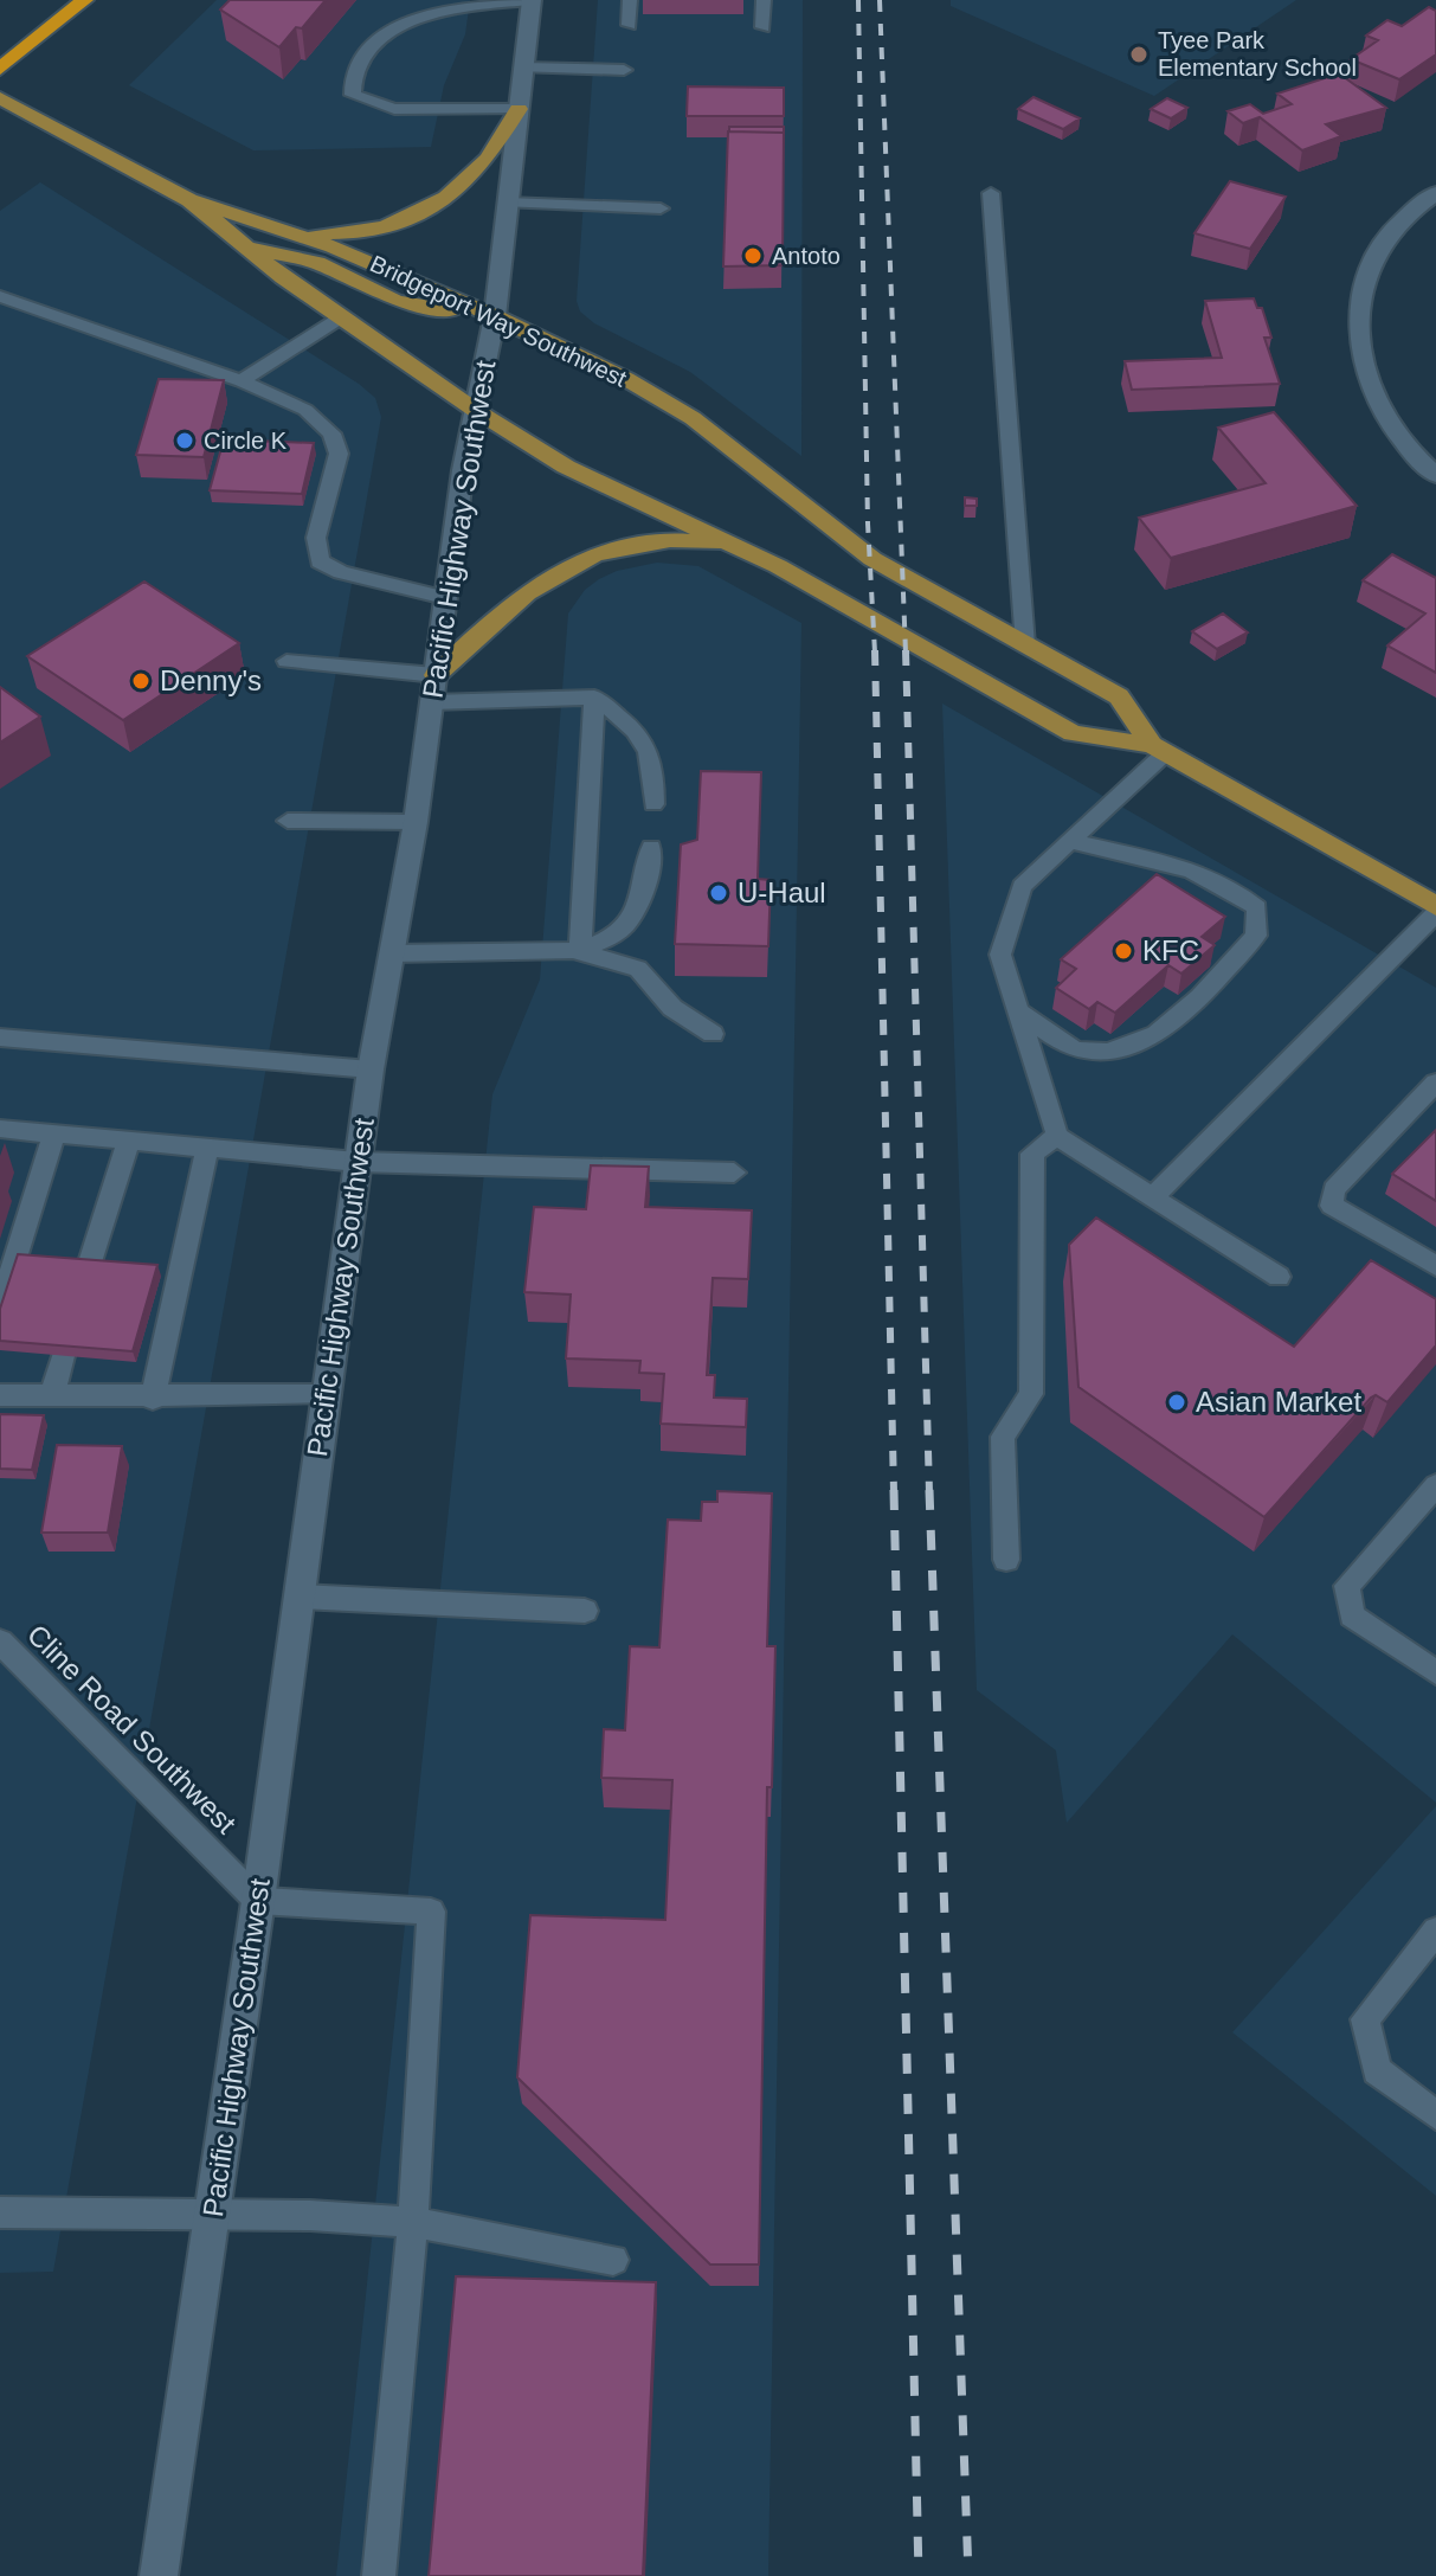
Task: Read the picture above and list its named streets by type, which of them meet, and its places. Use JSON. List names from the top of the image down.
{
  "streets": {
    "main road": ["Bridgeport Way Southwest", "Pacific Highway Southwest"],
    "lane": ["Cline Road Southwest"]
  },
  "crossings": [
    ["Bridgeport Way Southwest", "Pacific Highway Southwest"],
    ["Pacific Highway Southwest", "Cline Road Southwest"]
  ],
  "places": [
    "Tyee Park Elementary School",
    "Antoto",
    "Circle K",
    "Denny's",
    "U-Haul",
    "KFC",
    "Asian Market"
  ]
}
